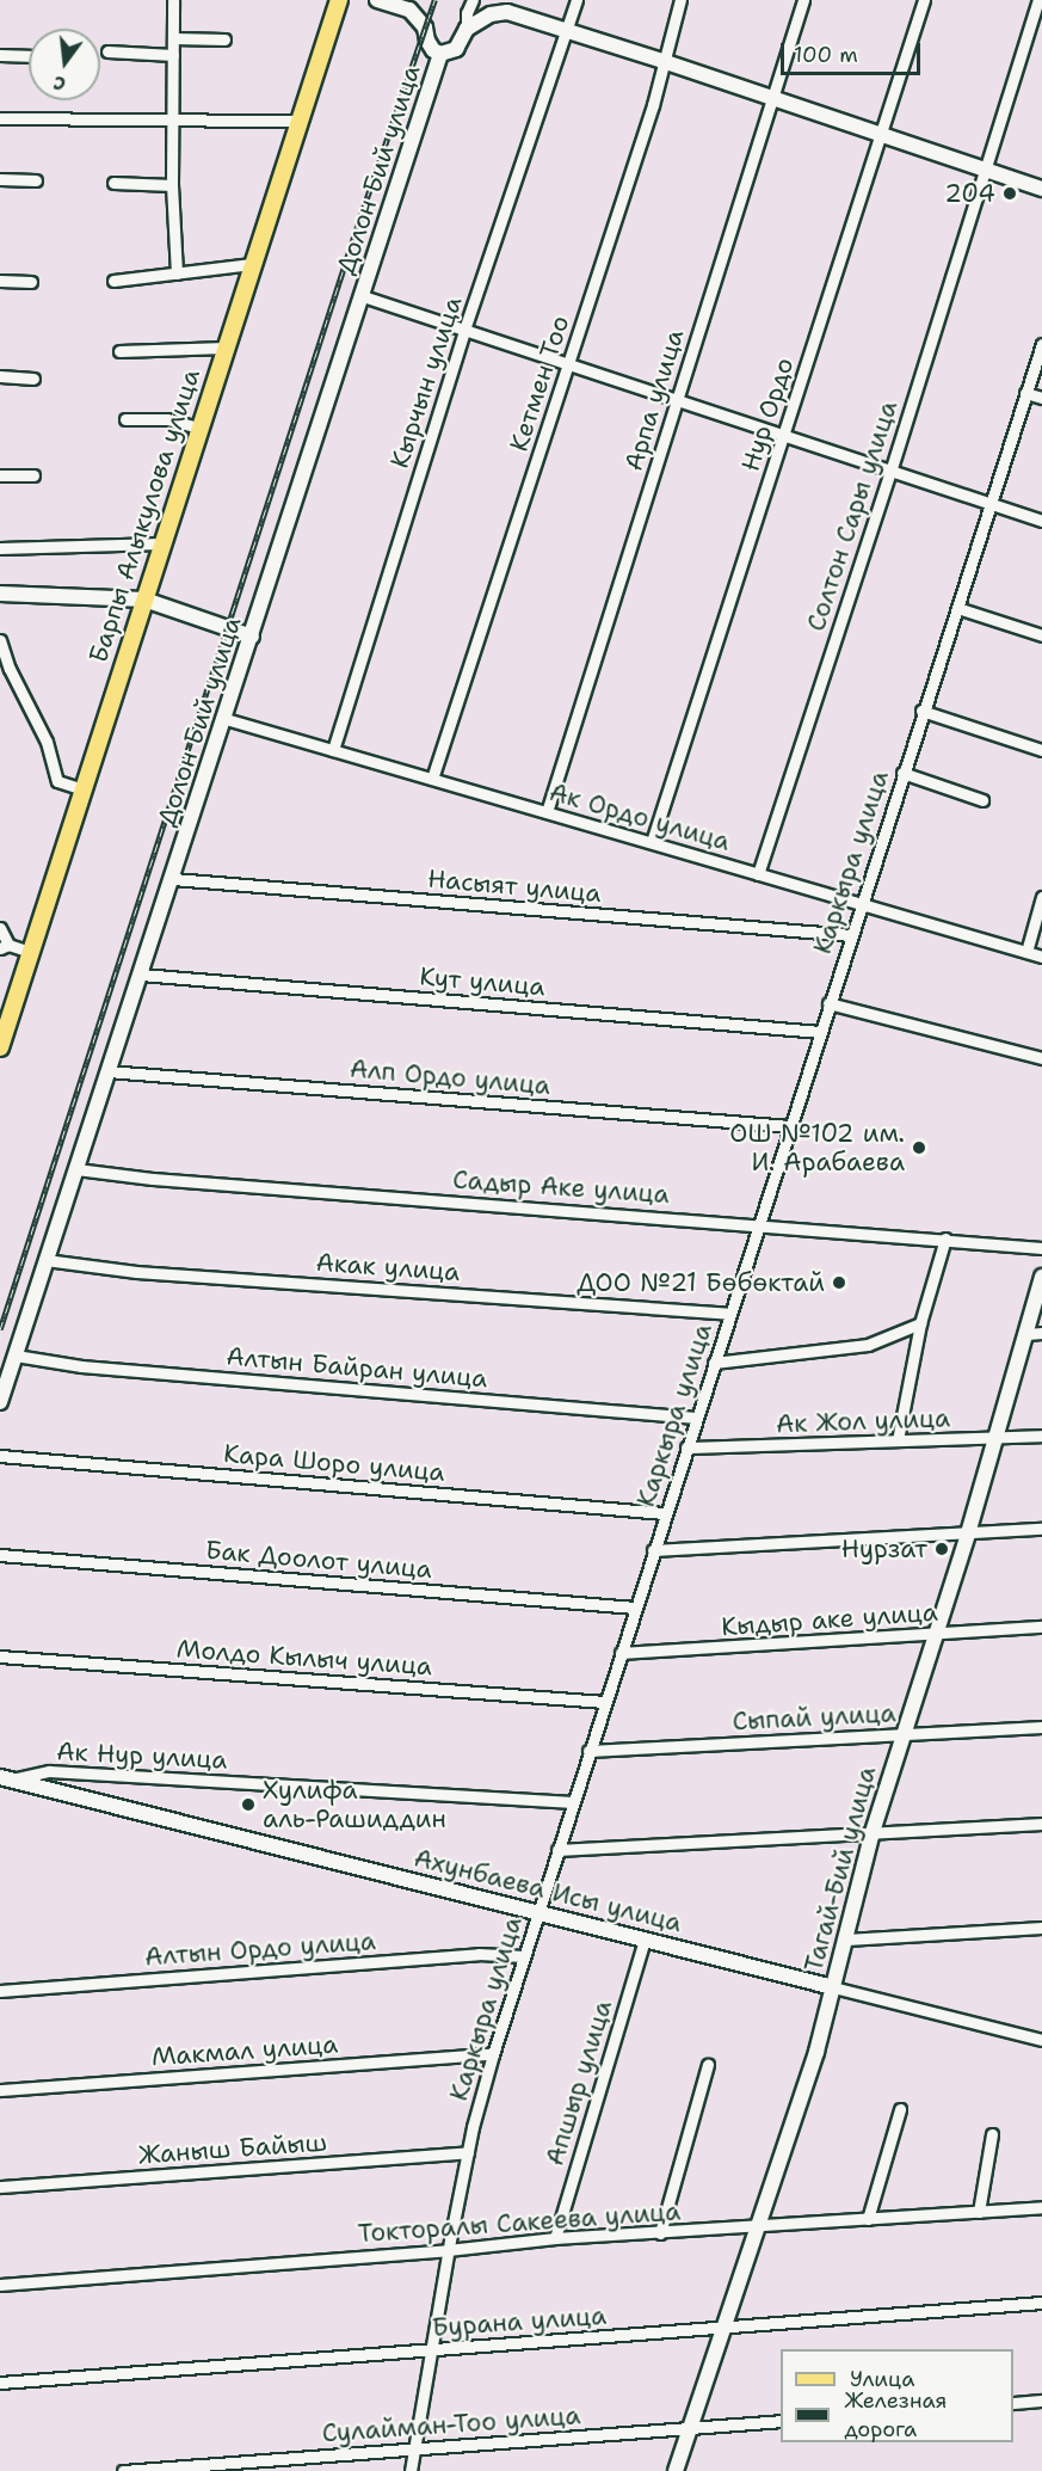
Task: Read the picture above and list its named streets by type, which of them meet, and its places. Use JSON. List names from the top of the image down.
{
  "streets": {
    "main road": ["Барпы Алыкулова улица"],
    "street": [
      "Долон Бий улица",
      "Кырчын улица",
      "Кетмен Тоо",
      "Арпа улица",
      "Нур Ордо",
      "Солтон Сары улица",
      "Ак Ордо улица",
      "Каркыра улица",
      "Насыят улица",
      "Кут улица",
      "Алп Ордо улица",
      "Садыр Аке улица",
      "Акак улица",
      "Алтын Байран улица",
      "Ак Жол улица",
      "Кара Шоро улица",
      "Бак Доолот улица",
      "Кыдыр аке улица",
      "Молдо Кылыч улица",
      "Сыпай улица",
      "Ак Нур улица",
      "Тагай-Бий улица",
      "Ахунбаева Исы улица",
      "Алтын Ордо улица",
      "Макмал улица",
      "Апшыр улица",
      "Жаныш Байыш",
      "Токторалы Сакеева улица",
      "Бурана улица",
      "Сулайман-Тоо улица"
    ]
  },
  "crossings": [
    ["Долон Бий улица", "Ак Ордо улица"],
    ["Долон Бий улица", "Насыят улица"],
    ["Долон Бий улица", "Кут улица"],
    ["Долон Бий улица", "Алп Ордо улица"],
    ["Долон Бий улица", "Садыр Аке улица"],
    ["Долон Бий улица", "Акак улица"],
    ["Долон Бий улица", "Алтын Байран улица"],
    ["Кырчын улица", "Ак Ордо улица"],
    ["Кетмен Тоо", "Ак Ордо улица"],
    ["Арпа улица", "Ак Ордо улица"],
    ["Нур Ордо", "Ак Ордо улица"],
    ["Солтон Сары улица", "Ак Ордо улица"],
    ["Ак Ордо улица", "Каркыра улица"],
    ["Каркыра улица", "Насыят улица"],
    ["Каркыра улица", "Кут улица"],
    ["Каркыра улица", "Алп Ордо улица"],
    ["Каркыра улица", "Садыр Аке улица"],
    ["Каркыра улица", "Акак улица"],
    ["Каркыра улица", "Алтын Байран улица"],
    ["Каркыра улица", "Ак Жол улица"],
    ["Каркыра улица", "Кара Шоро улица"],
    ["Каркыра улица", "Бак Доолот улица"],
    ["Каркыра улица", "Кыдыр аке улица"],
    ["Каркыра улица", "Молдо Кылыч улица"],
    ["Каркыра улица", "Сыпай улица"],
    ["Каркыра улица", "Ак Нур улица"],
    ["Каркыра улица", "Ахунбаева Исы улица"],
    ["Каркыра улица", "Алтын Ордо улица"],
    ["Каркыра улица", "Макмал улица"],
    ["Каркыра улица", "Жаныш Байыш"],
    ["Каркыра улица", "Токторалы Сакеева улица"],
    ["Каркыра улица", "Бурана улица"],
    ["Каркыра улица", "Сулайман-Тоо улица"],
    ["Ак Жол улица", "Тагай-Бий улица"],
    ["Кыдыр аке улица", "Тагай-Бий улица"],
    ["Сыпай улица", "Тагай-Бий улица"],
    ["Ак Нур улица", "Ахунбаева Исы улица"],
    ["Тагай-Бий улица", "Ахунбаева Исы улица"],
    ["Тагай-Бий улица", "Токторалы Сакеева улица"],
    ["Тагай-Бий улица", "Бурана улица"],
    ["Тагай-Бий улица", "Сулайман-Тоо улица"],
    ["Ахунбаева Исы улица", "Апшыр улица"],
    ["Апшыр улица", "Токторалы Сакеева улица"]
  ],
  "places": [
    "204",
    "ОШ №102 им. И. Арабаева",
    "ДОО №21 Бөбөктай",
    "Нурзат",
    "Хулифа аль-Рашиддин"
  ],
  "legend": ["Улица", "Железная дорога"],
  "scale_bar": "100 m",
  "north": "bottom"
}
